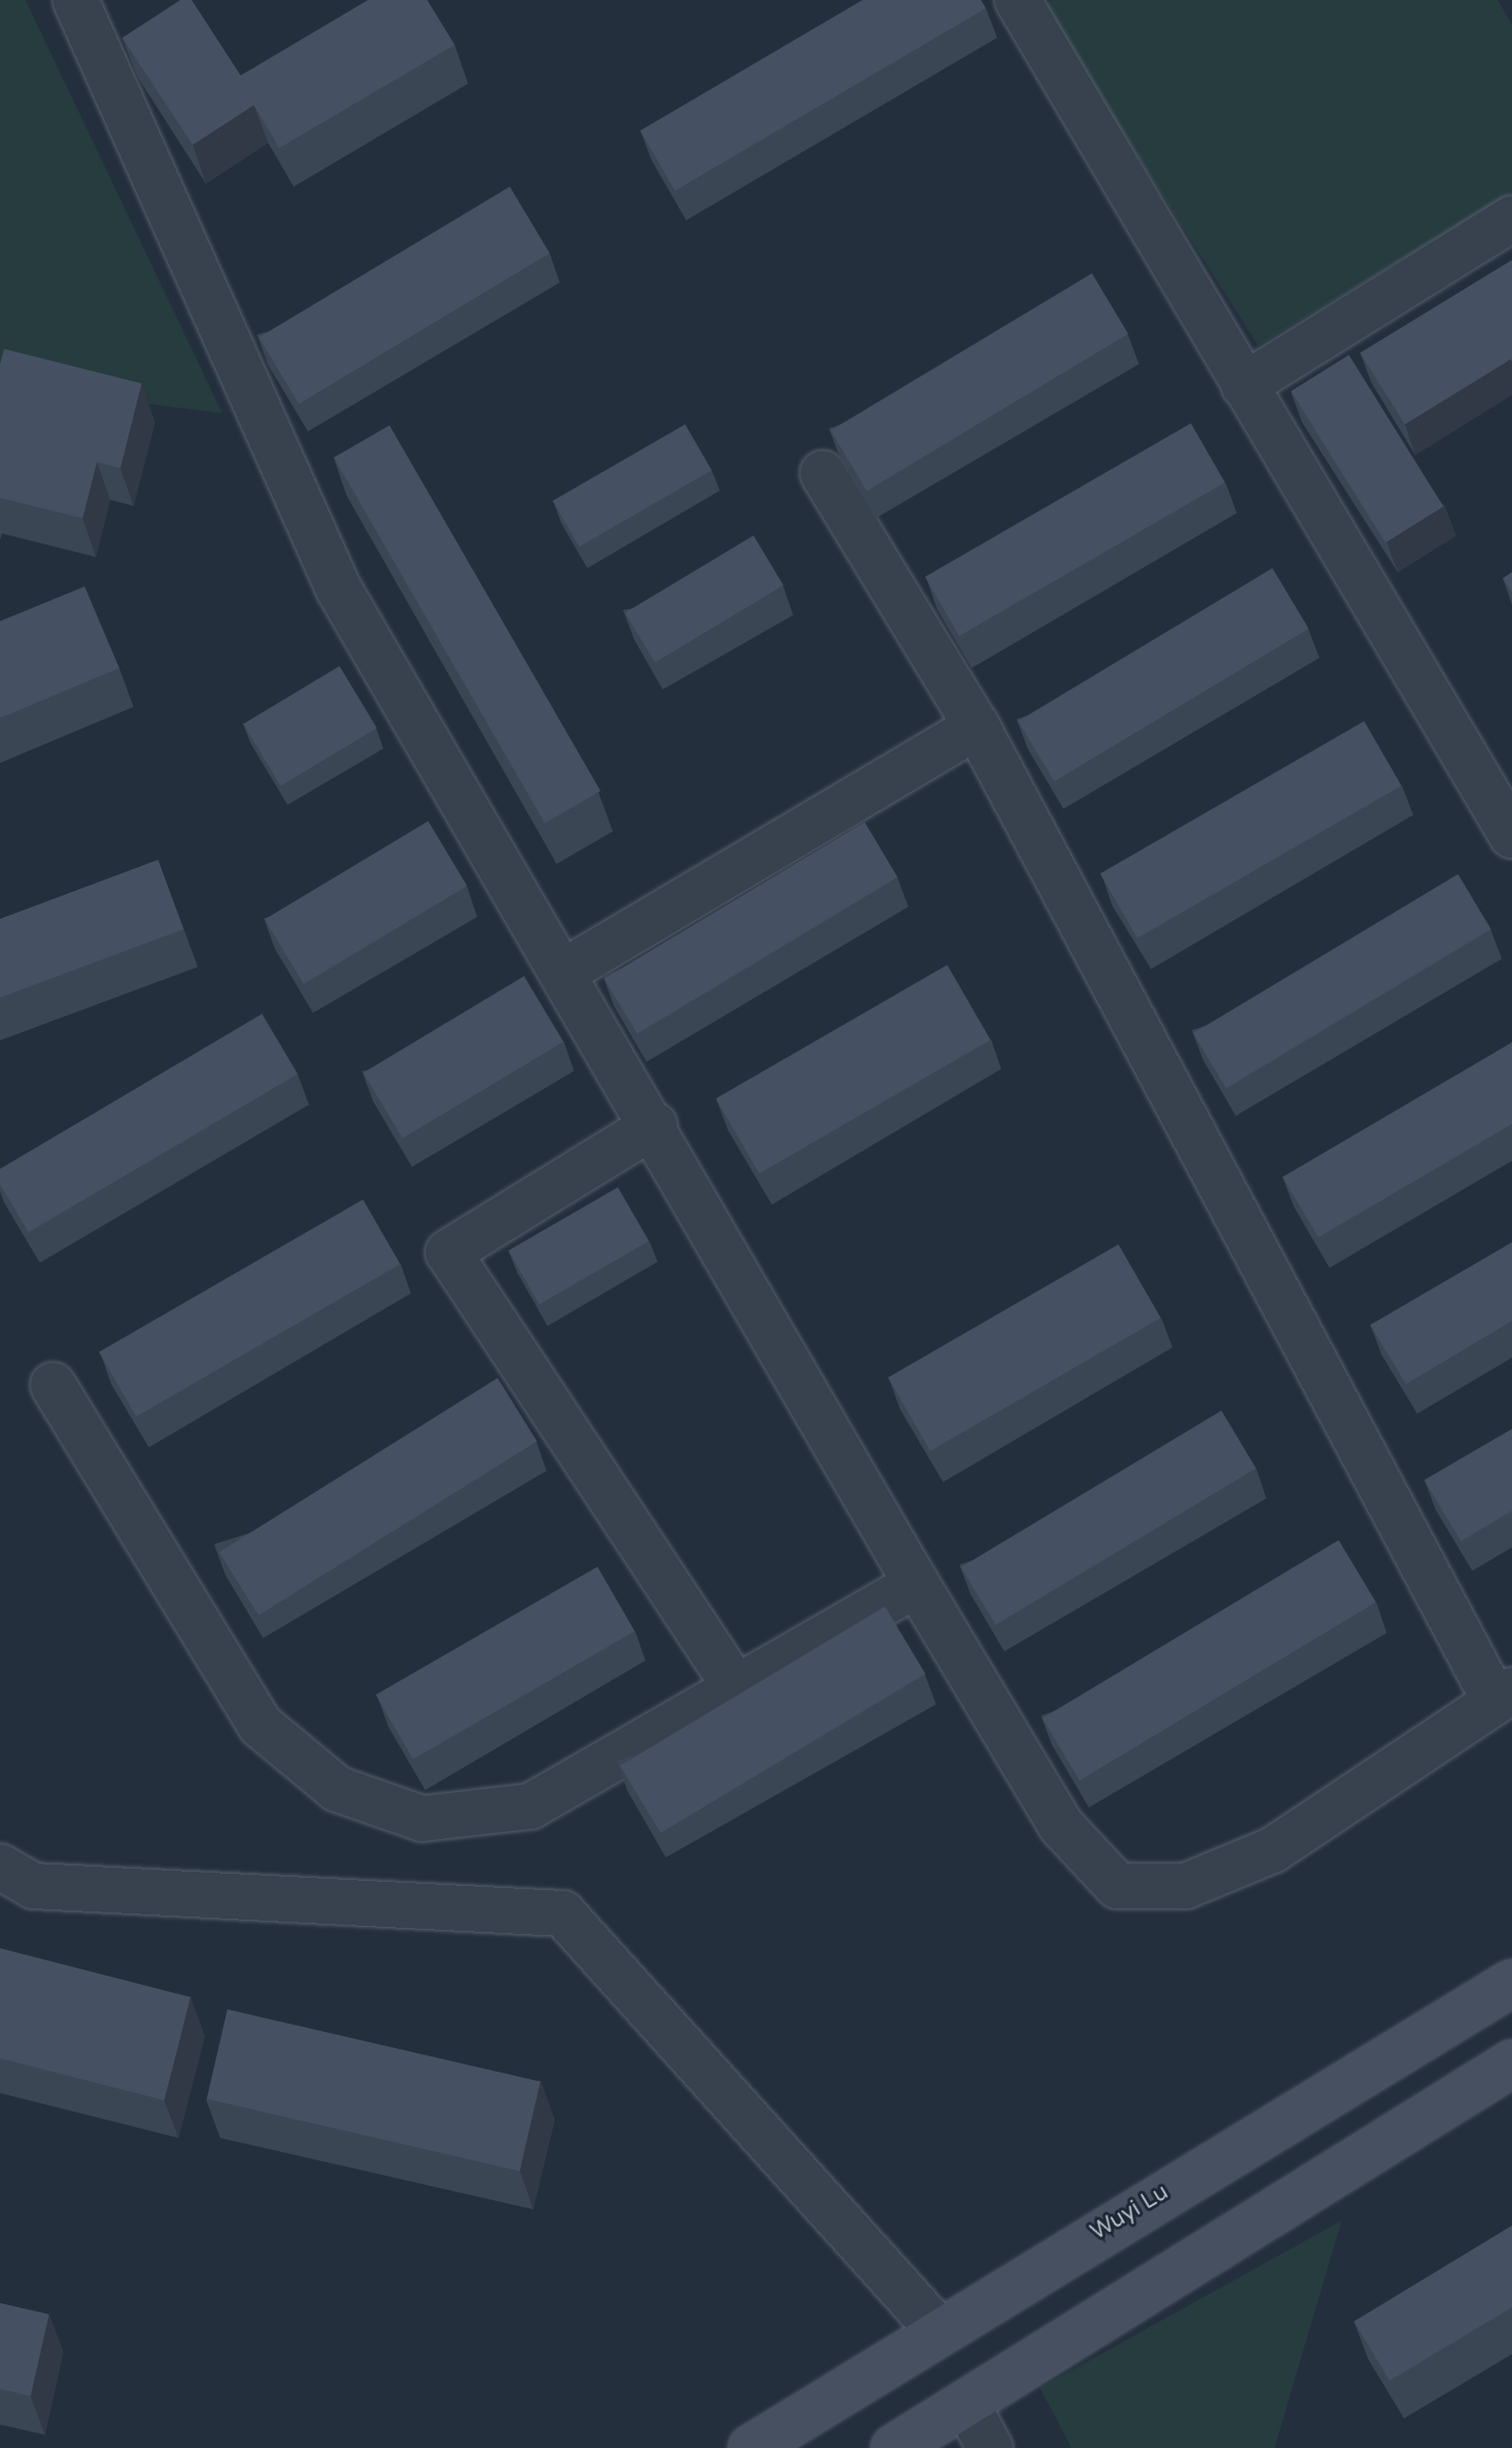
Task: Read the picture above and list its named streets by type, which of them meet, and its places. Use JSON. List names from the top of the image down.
{
  "streets": {
    "main road": ["Wuyi Lu"]
  }
}
